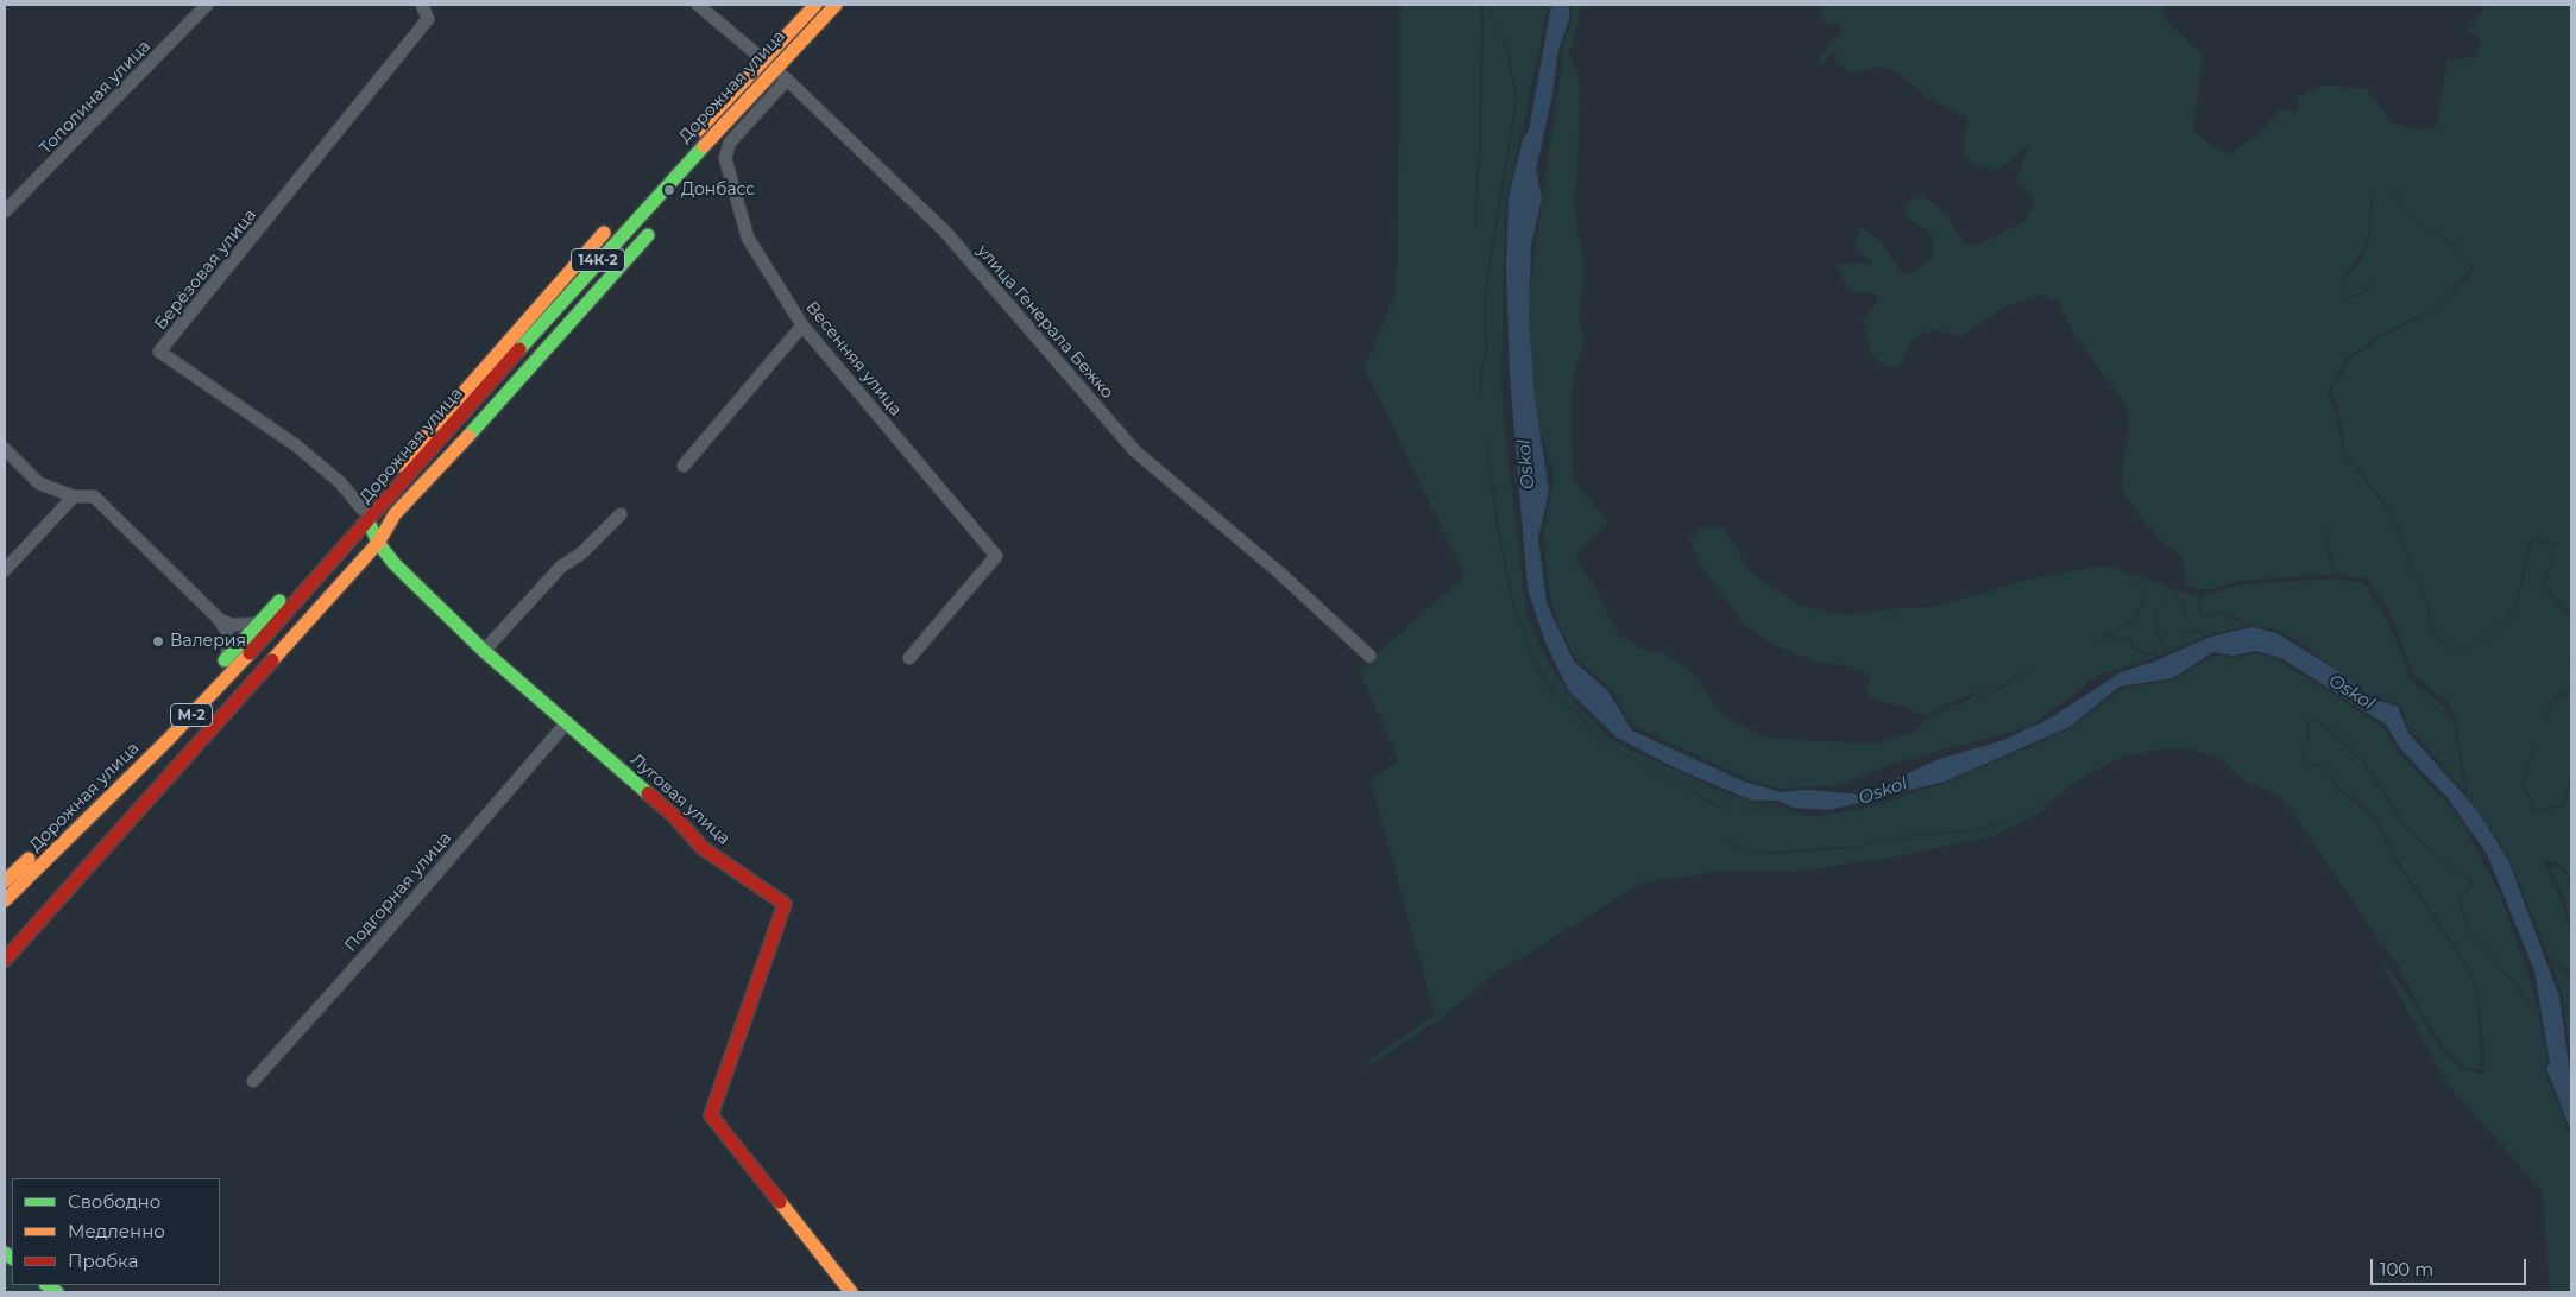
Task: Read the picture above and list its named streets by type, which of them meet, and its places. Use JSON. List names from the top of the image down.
{
  "streets": {
    "main road": [
      "Дорожная улица",
      "14К-2",
      "М-2",
      "Луговая улица"
    ],
    "street": [
      "Тополиная улица",
      "Берёзовая улица",
      "улица Генерала Бежко",
      "Весенняя улица",
      "Подгорная улица"
    ]
  },
  "crossings": [
    ["Дорожная улица", "Берёзовая улица"],
    ["Дорожная улица", "улица Генерала Бежко"],
    ["Дорожная улица", "Луговая улица"],
    ["улица Генерала Бежко", "Весенняя улица"],
    ["Луговая улица", "Подгорная улица"]
  ],
  "water": ["Oskol"],
  "places": ["Донбасс", "Валерия"],
  "legend": ["Свободно", "Медленно", "Пробка"],
  "scale_bar": "100 m"
}
